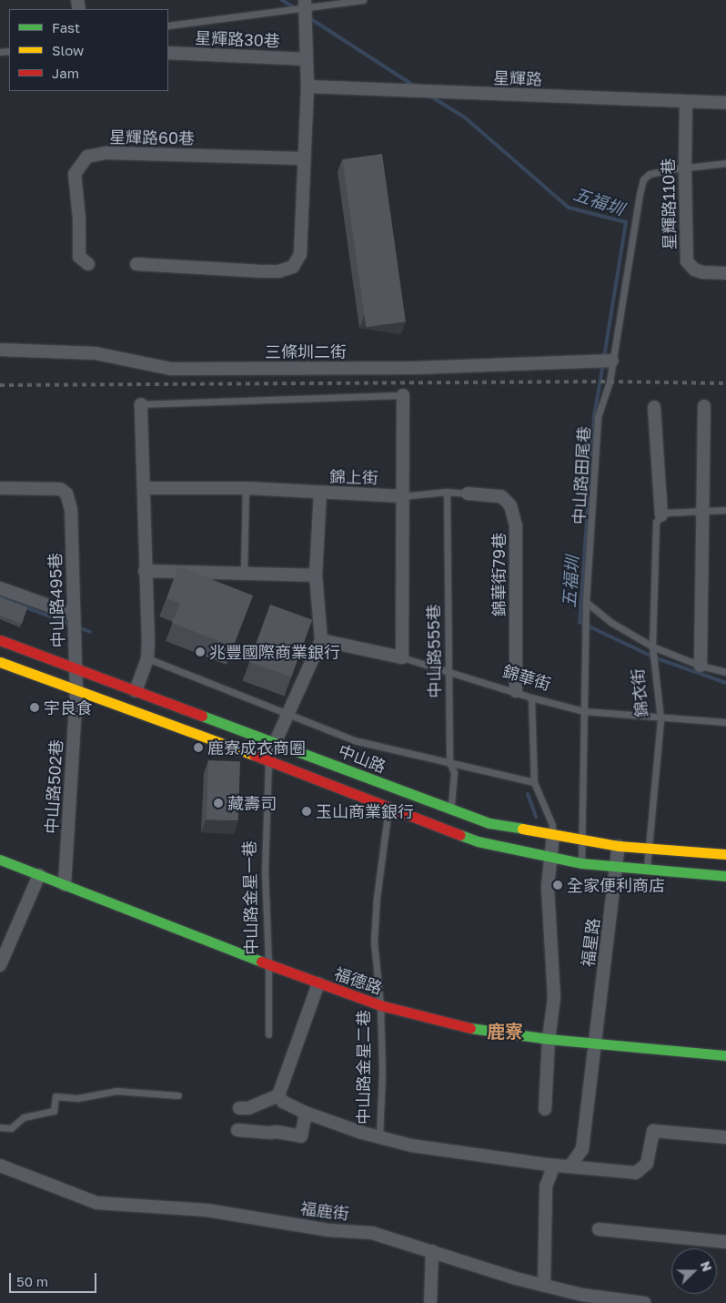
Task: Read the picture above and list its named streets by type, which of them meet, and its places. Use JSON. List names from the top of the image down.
{
  "streets": {
    "street": [
      "星輝路30巷",
      "星輝路",
      "星輝路60巷",
      "星輝路110巷",
      "三條圳二街",
      "錦上街",
      "錦華街79巷",
      "中山路495巷",
      "錦華街",
      "錦衣街",
      "中山路",
      "中山路502巷",
      "福星路",
      "福德路",
      "中山路金星二巷",
      "福鹿街"
    ],
    "lane": ["中山路田尾巷", "中山路555巷", "中山路金星一巷"]
  },
  "crossings": [
    ["星輝路", "星輝路110巷"],
    ["星輝路110巷", "中山路田尾巷"],
    ["三條圳二街", "中山路田尾巷"],
    ["中山路田尾巷", "錦華街"],
    ["中山路田尾巷", "中山路"],
    ["錦華街79巷", "錦華街"],
    ["中山路495巷", "中山路"],
    ["中山路495巷", "中山路502巷"],
    ["中山路555巷", "錦華街"],
    ["中山路555巷", "中山路"],
    ["錦華街", "錦衣街"],
    ["錦衣街", "中山路"],
    ["中山路", "福星路"],
    ["中山路502巷", "福德路"],
    ["中山路金星一巷", "福德路"],
    ["福星路", "福德路"],
    ["福星路", "中山路金星二巷"],
    ["福德路", "中山路金星二巷"]
  ],
  "districts": ["鹿寮"],
  "water": ["五福圳"],
  "places": [
    "兆豐國際商業銀行",
    "宇良食",
    "鹿寮成衣商圈",
    "藏壽司",
    "玉山商業銀行",
    "全家便利商店"
  ],
  "legend": ["Fast", "Slow", "Jam"],
  "scale_bar": "50 m",
  "north": "right"
}
